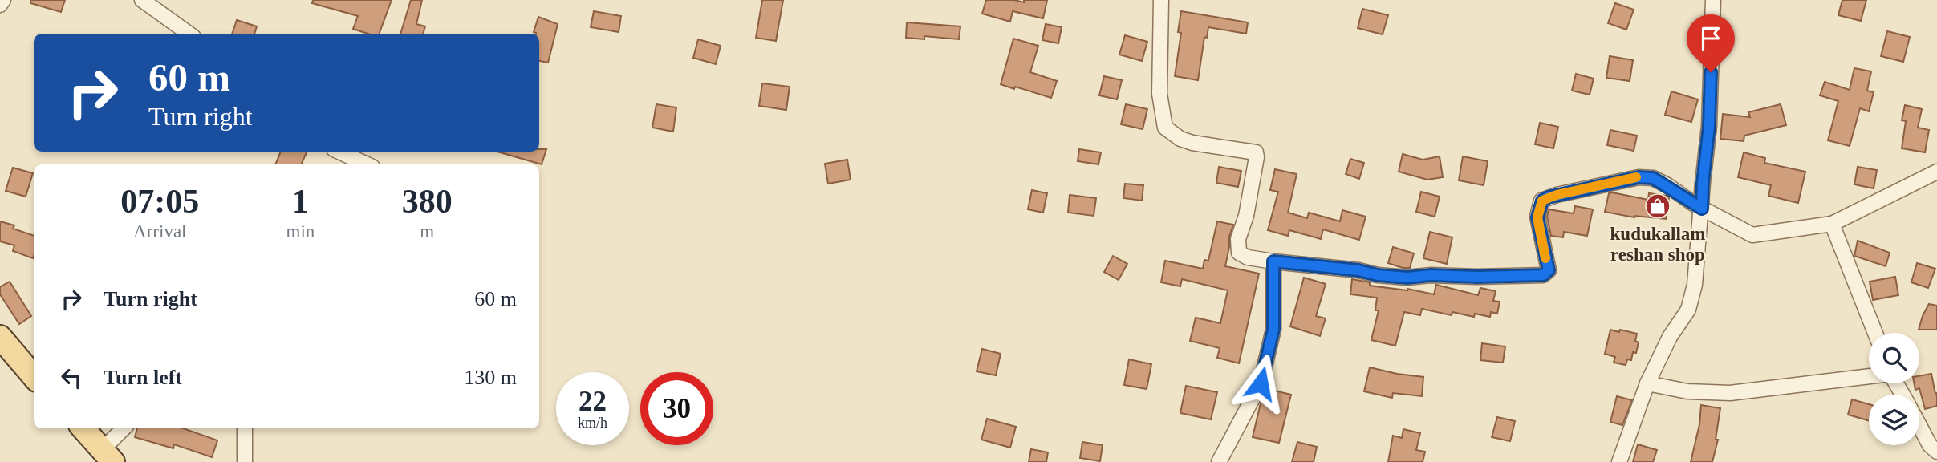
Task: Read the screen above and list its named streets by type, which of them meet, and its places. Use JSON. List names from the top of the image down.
{
  "places": {
    "shop": ["kudukallam reshan shop"]
  },
  "page": {
    "turn": ["60 m", "Turn right"],
    "eta": [
      "07:05",
      "Arrival",
      "1",
      "min",
      "380",
      "m"
    ],
    "list": [
      {
        "name": "Turn right",
        "value": "60 m"
      },
      {
        "name": "Turn left",
        "value": "130 m"
      }
    ],
    "speed": "22 km/h",
    "limit": "30"
  }
}
